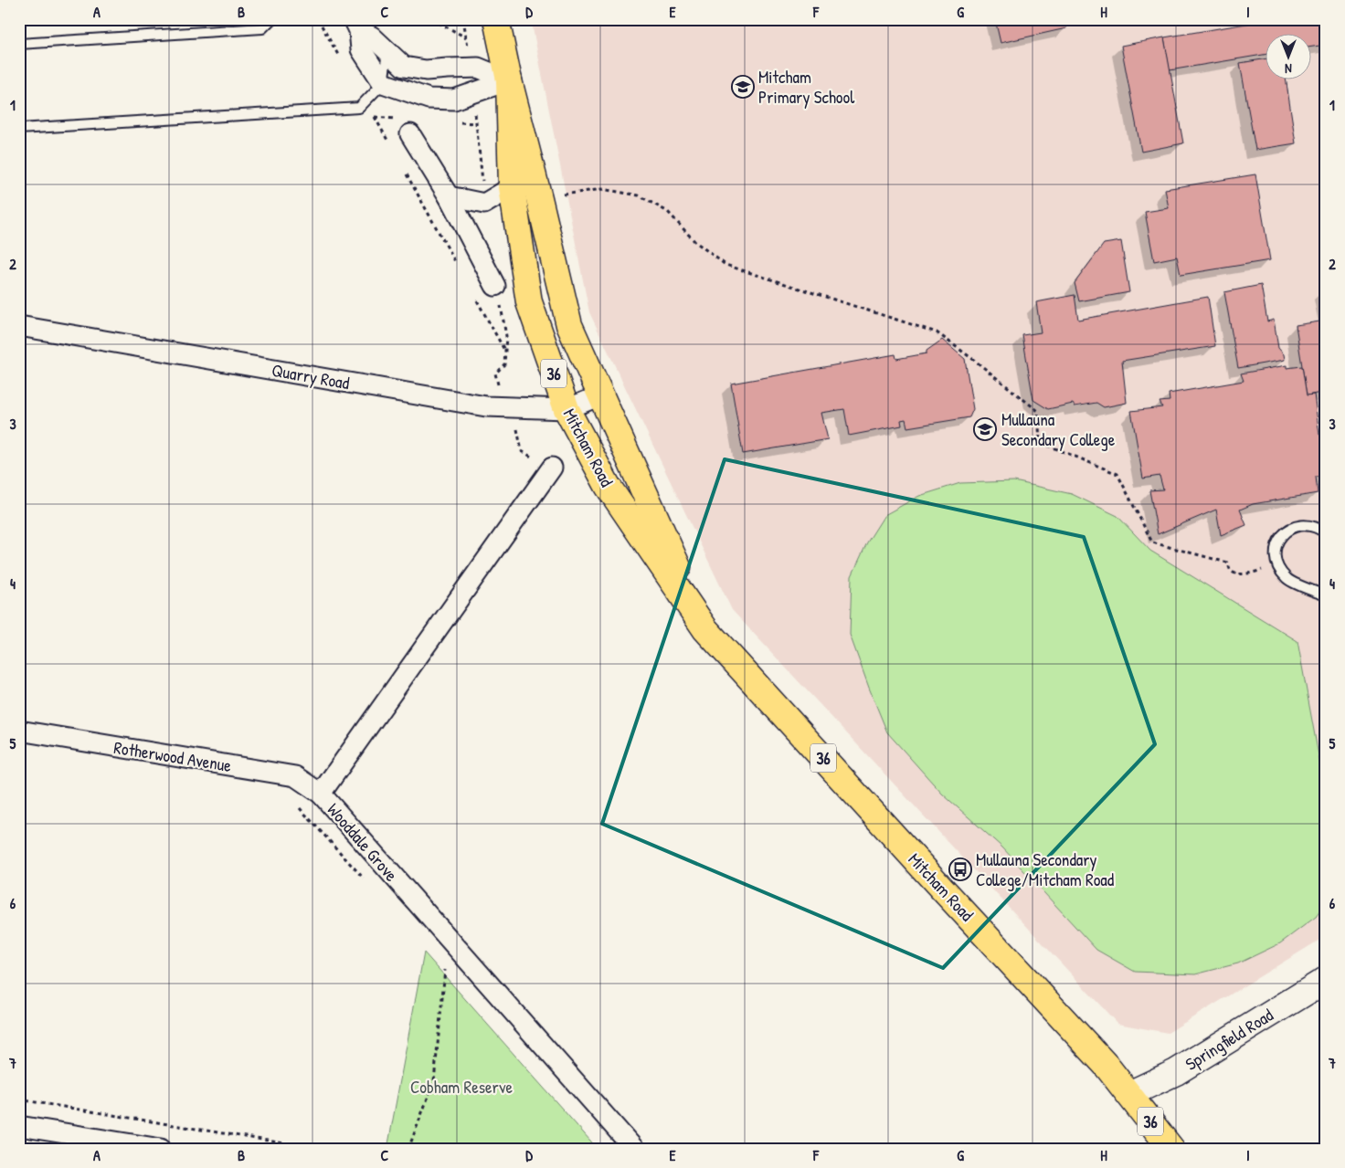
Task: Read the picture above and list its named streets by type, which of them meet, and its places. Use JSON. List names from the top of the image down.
{
  "streets": {
    "main road": ["36", "Mitcham Road", "Springfield Road"],
    "street": ["Quarry Road", "Rotherwood Avenue", "Wooddale Grove"]
  },
  "crossings": [
    ["Quarry Road", "Mitcham Road"],
    ["Mitcham Road", "Springfield Road"],
    ["Rotherwood Avenue", "Wooddale Grove"]
  ],
  "parks": ["Cobham Reserve"],
  "places": {
    "school or university": ["Mitcham Primary School", "Mullauna Secondary College"],
    "bus stop": ["Mullauna Secondary College/Mitcham Road"]
  },
  "north": "bottom",
  "grid": {
    "columns": [
      "A",
      "B",
      "C",
      "D",
      "E",
      "F",
      "G",
      "H",
      "I"
    ],
    "rows": [
      "1",
      "2",
      "3",
      "4",
      "5",
      "6",
      "7"
    ]
  }
}
